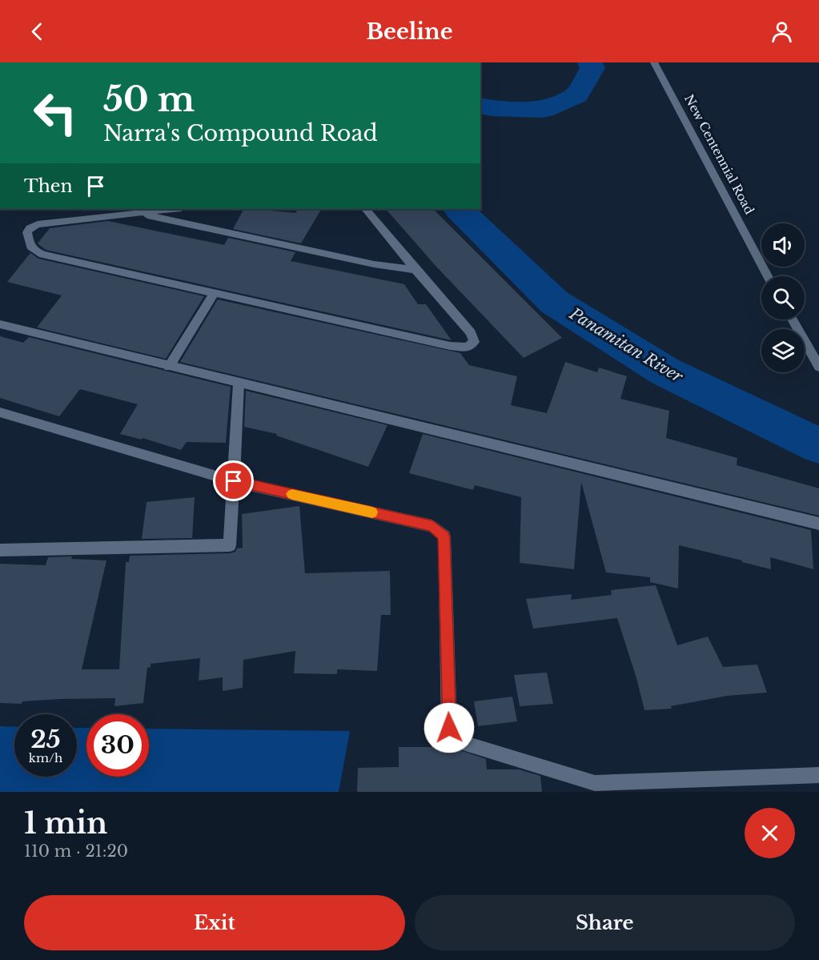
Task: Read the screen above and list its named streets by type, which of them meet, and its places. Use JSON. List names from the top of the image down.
{
  "streets": {
    "street": ["New Centennial Road"]
  },
  "water": ["Panamitan River"],
  "page": {
    "header": "Beeline",
    "turn": ["50 m", "Narra's Compound Road"],
    "then": "Then",
    "speed": "25 km/h",
    "limit": "30",
    "heading": ["1 min", "110 m · 21:20"],
    "buttons": ["Exit", "Share"]
  }
}
